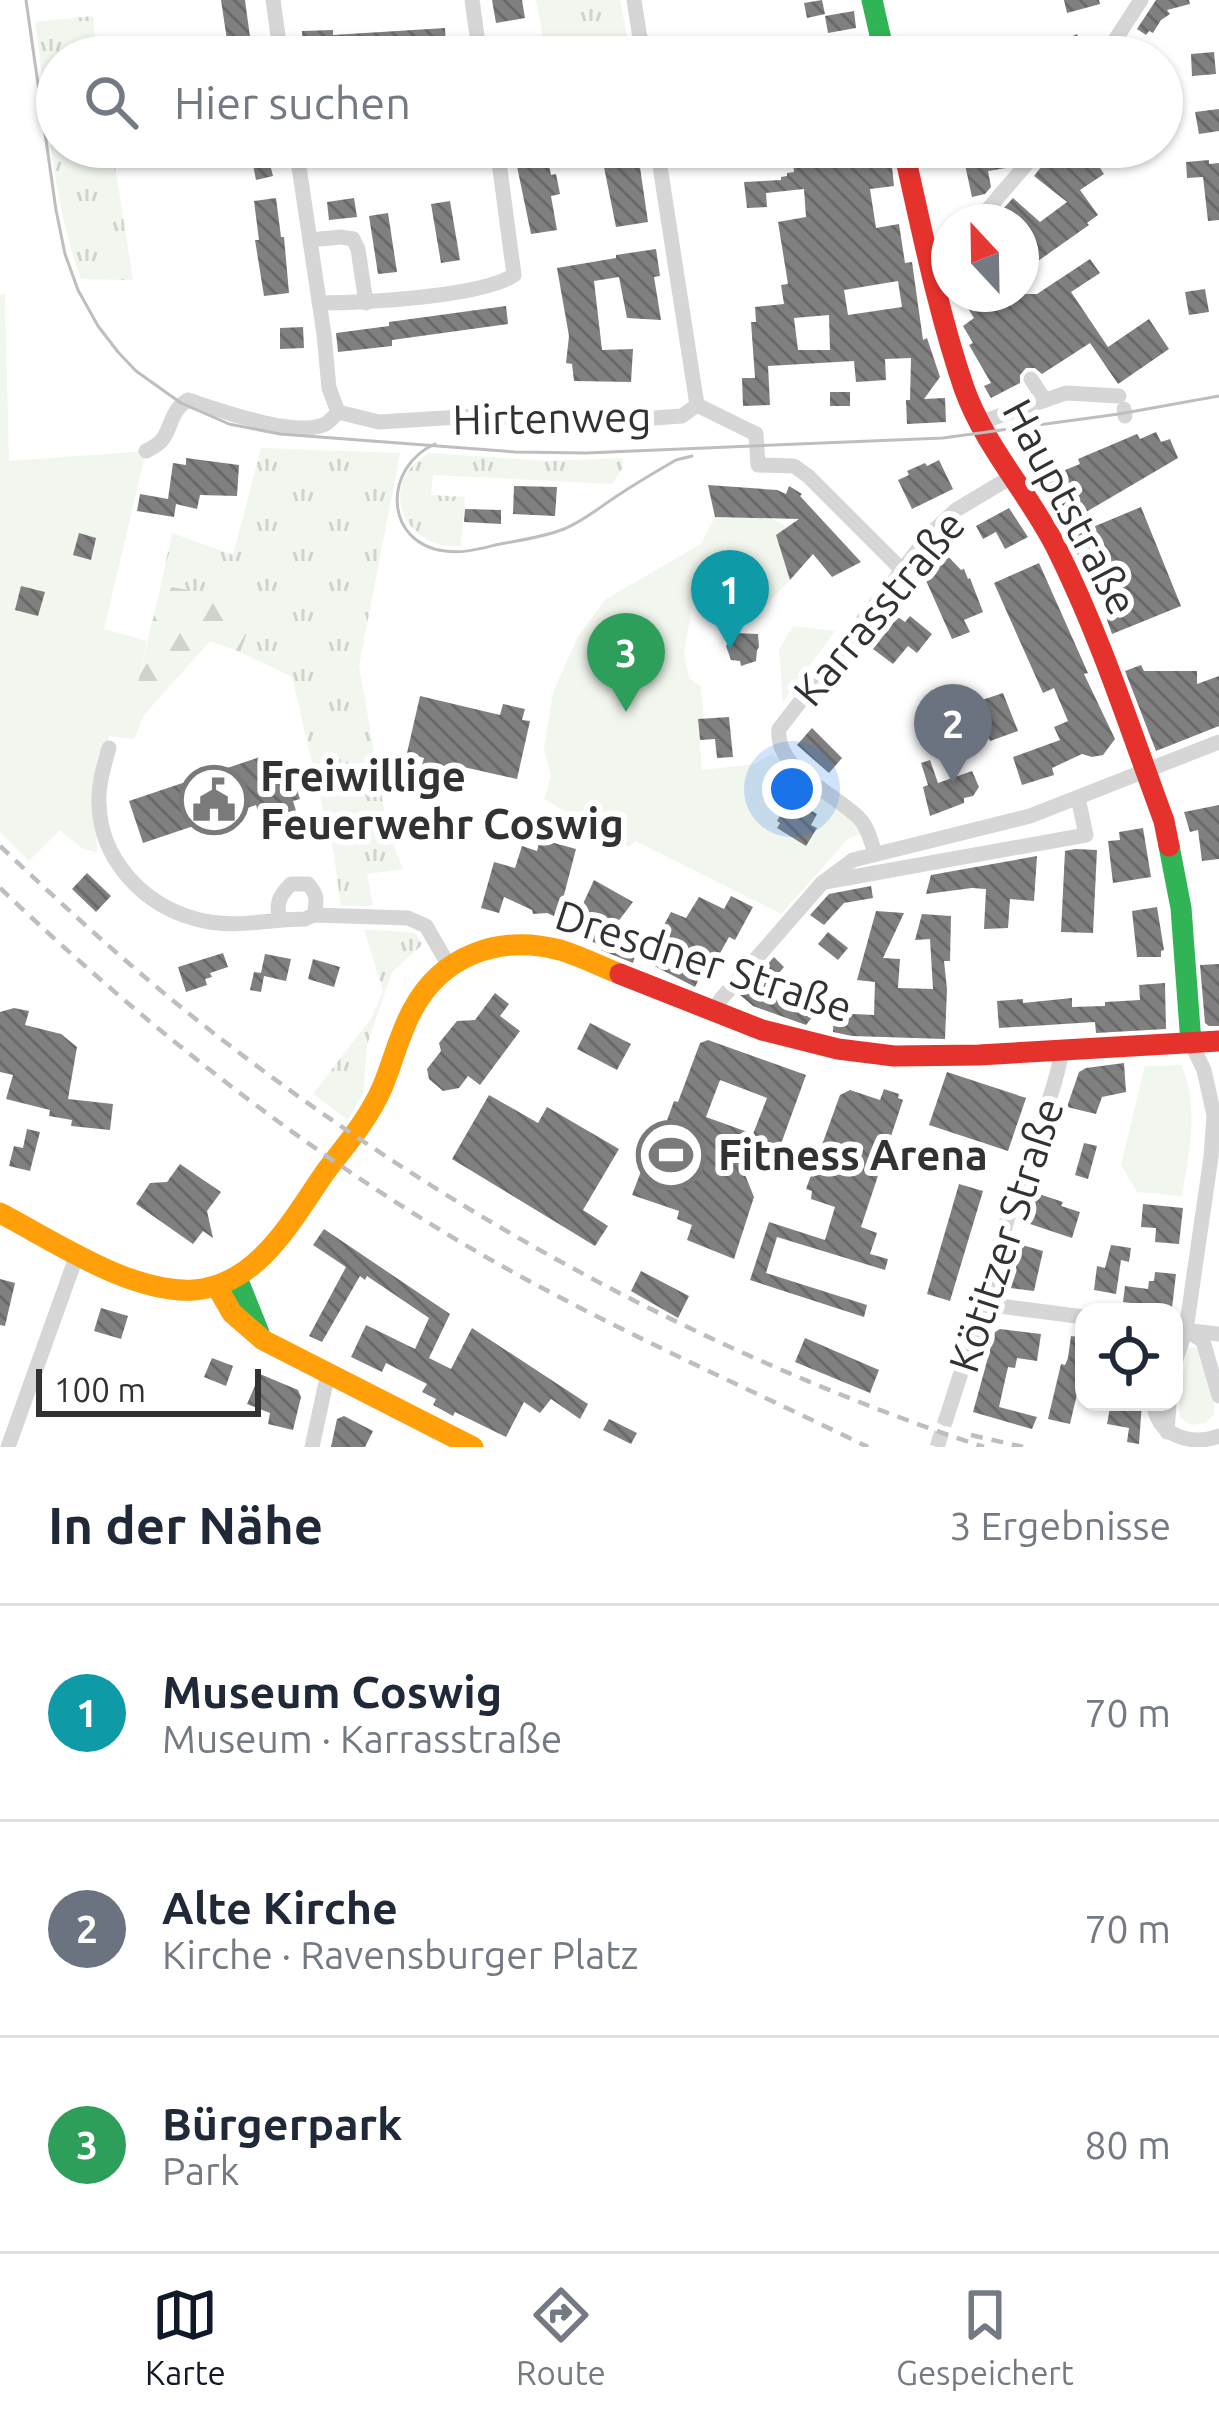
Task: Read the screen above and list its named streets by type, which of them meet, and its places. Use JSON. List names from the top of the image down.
{
  "streets": {
    "main road": ["Hauptstraße", "Dresdner Straße"],
    "street": ["Hirtenweg", "Karrasstraße", "Kötitzer Straße"]
  },
  "crossings": [
    ["Hirtenweg", "Karrasstraße"],
    ["Hauptstraße", "Karrasstraße"],
    ["Hauptstraße", "Dresdner Straße"],
    ["Dresdner Straße", "Kötitzer Straße"]
  ],
  "places": {
    "public building": ["Freiwillige Feuerwehr Coswig"],
    "sports": ["Fitness Arena"]
  },
  "scale_bar": "100 m",
  "north": "top",
  "page": {
    "search": "Hier suchen",
    "pins": ["1", "3", "2"],
    "scale": "100 m",
    "heading": ["In der Nähe", "3 Ergebnisse"],
    "list": [
      {
        "mark": "1",
        "name": "Museum Coswig",
        "note": "Museum · Karrasstraße",
        "value": "70 m"
      },
      {
        "mark": "2",
        "name": "Alte Kirche",
        "note": "Kirche · Ravensburger Platz",
        "value": "70 m"
      },
      {
        "mark": "3",
        "name": "Bürgerpark",
        "note": "Park",
        "value": "80 m"
      }
    ],
    "nav": ["Karte", "Route", "Gespeichert"]
  }
}
